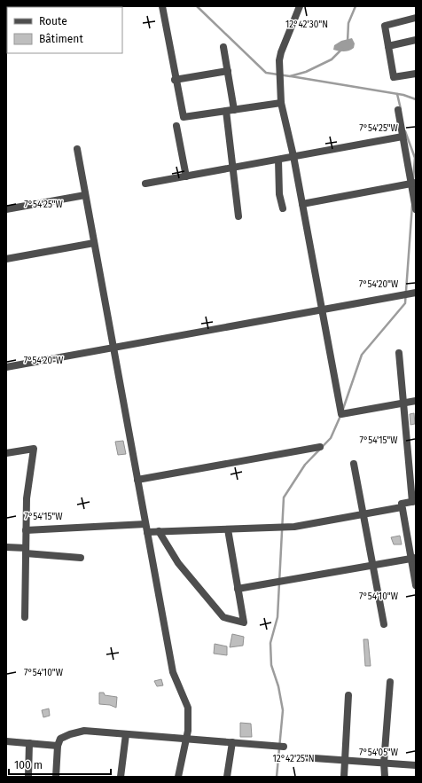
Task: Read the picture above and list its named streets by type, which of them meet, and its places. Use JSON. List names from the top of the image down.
{
  "legend": ["Route", "Bâtiment"],
  "scale_bar": "100 m",
  "coordinates": [
    "12°42'30\"N",
    "7°54'25\"W",
    "7°54'20\"W",
    "7°54'15\"W",
    "7°54'10\"W",
    "7°54'05\"W",
    "12°42'25\"N"
  ]
}
